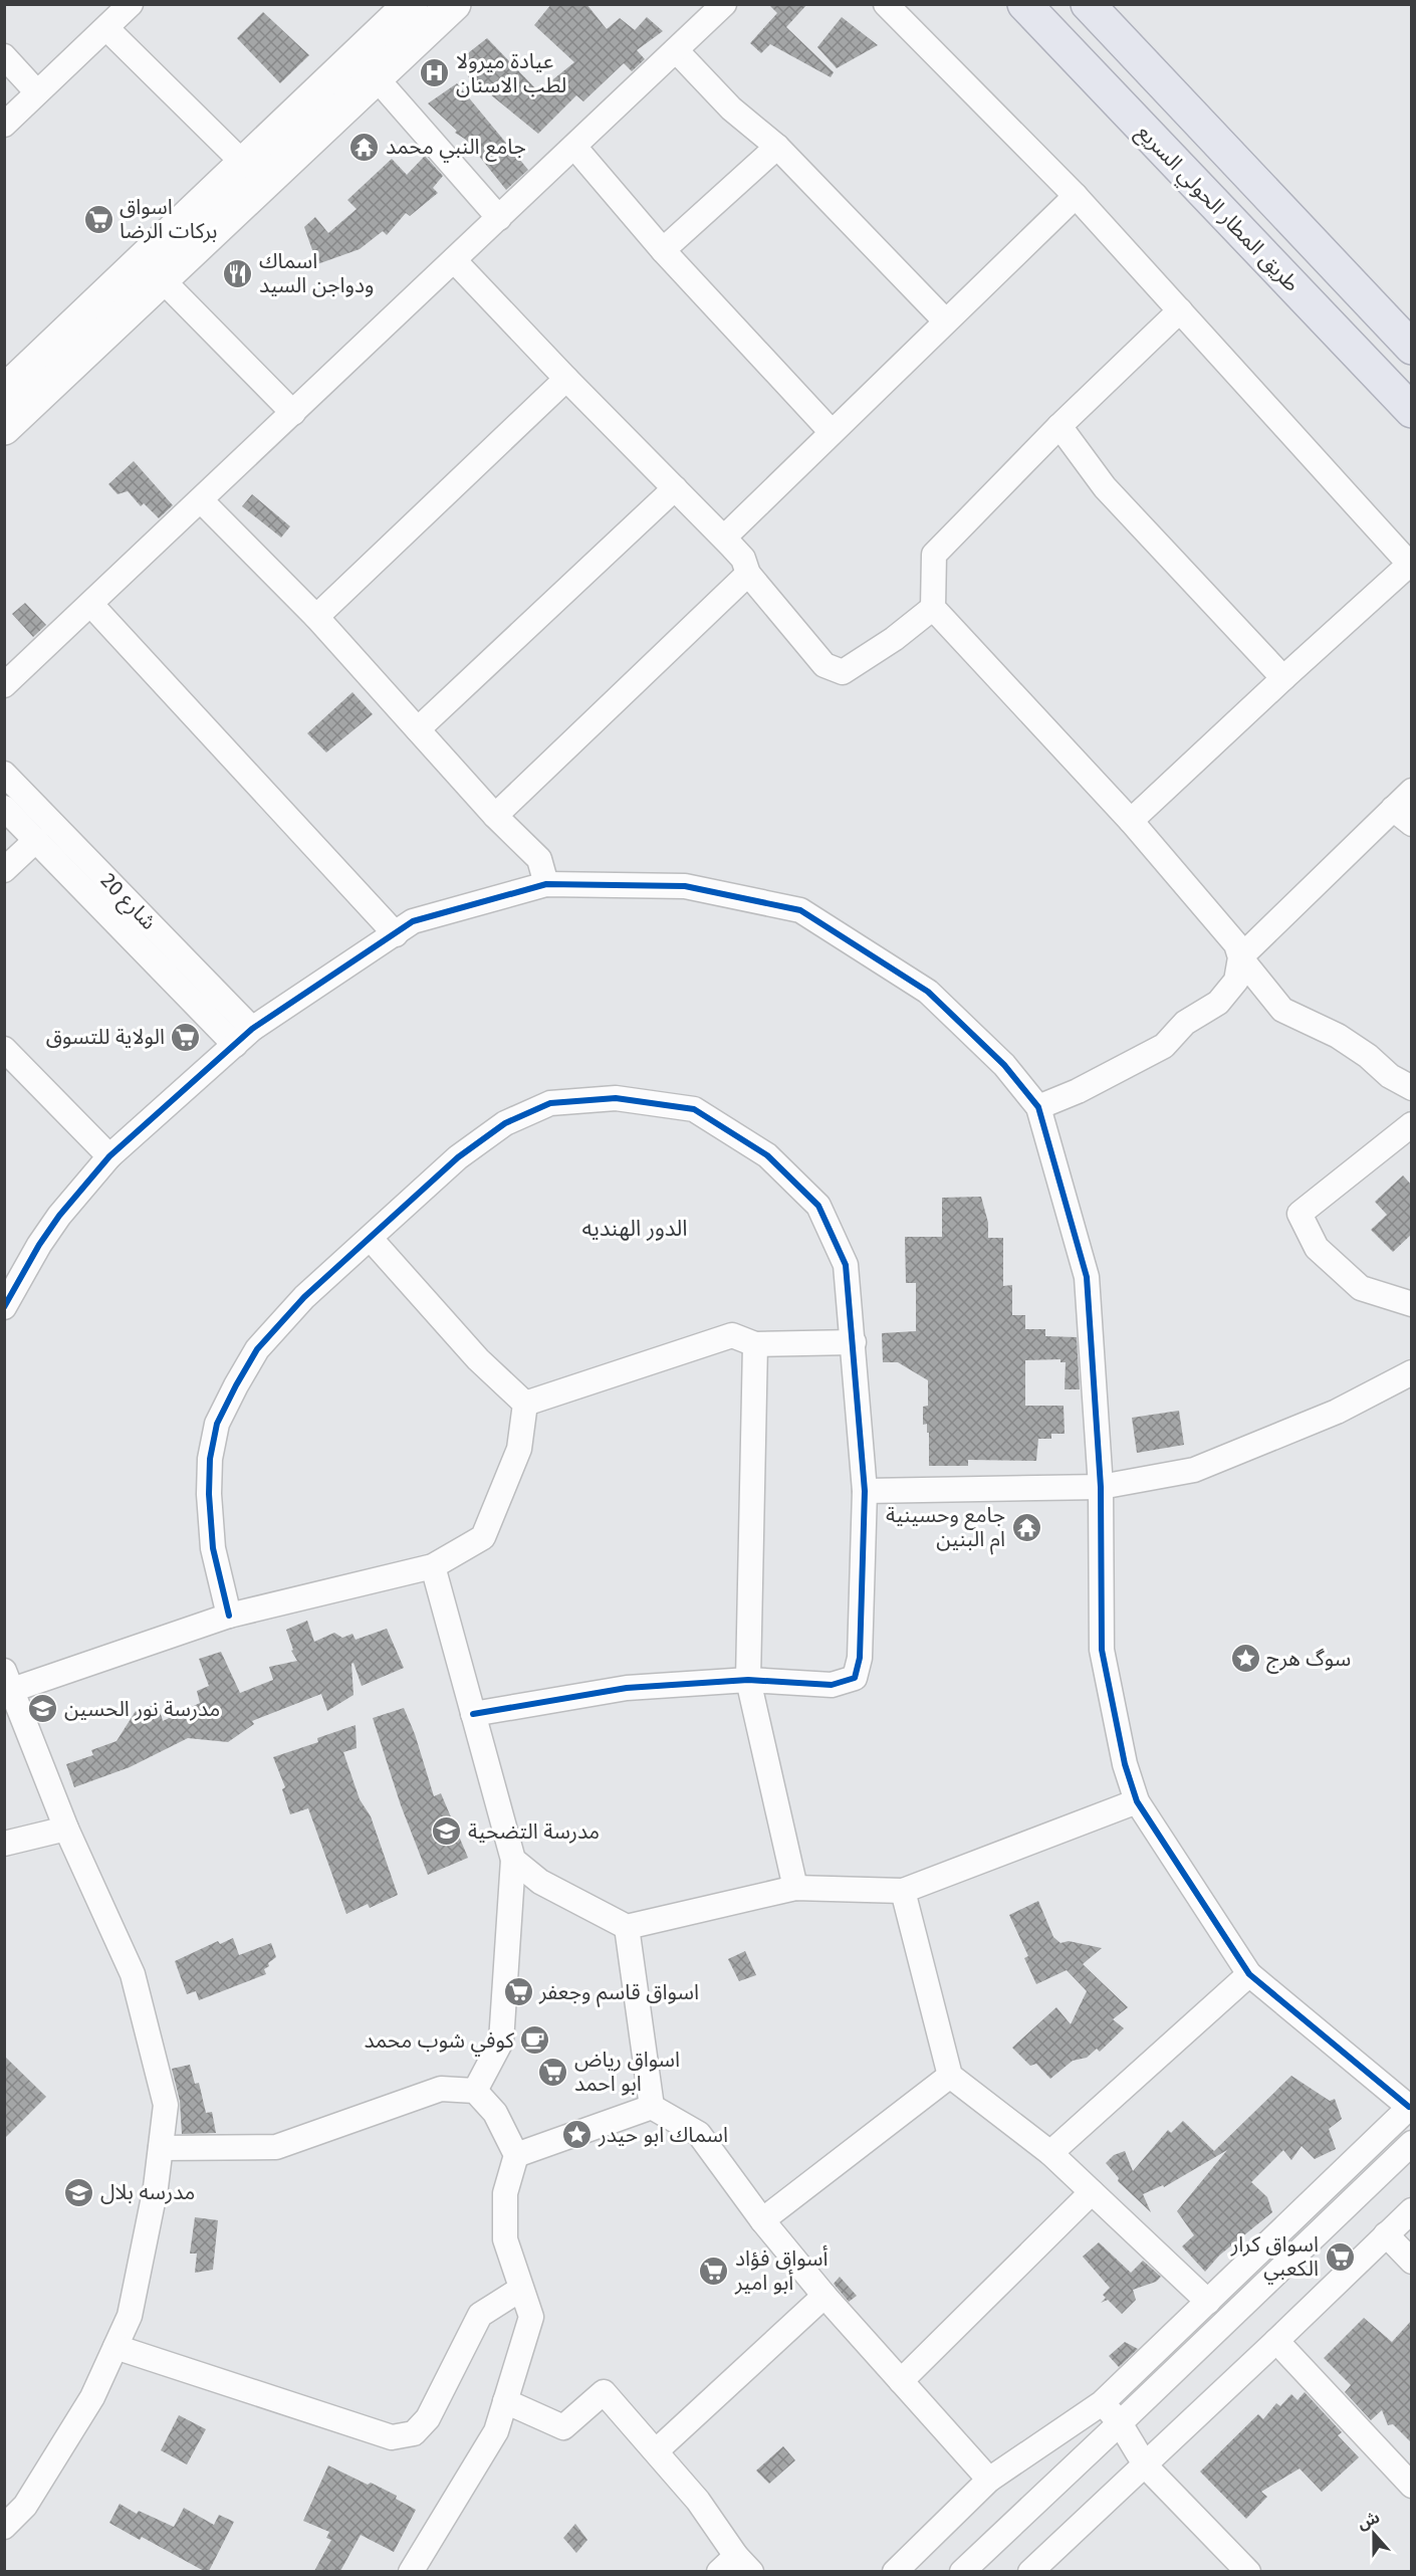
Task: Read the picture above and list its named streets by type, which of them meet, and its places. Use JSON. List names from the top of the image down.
{
  "streets": {
    "highway": ["طريق المطار الحولي السريع"],
    "street": ["شارع 20"]
  },
  "districts": ["الدور الهنديه"],
  "places": {
    "hospital": ["عيادة ميرولا لطب الاسنان"],
    "temple": ["جامع النبي محمد", "جامع وحسينية ام البنين"],
    "supermarket": [
      "اسواق بركات الرضا",
      "الولاية للتسوق",
      "اسواق قاسم وجعفر",
      "اسواق رياض ابو احمد",
      "اسواق كرار الكعبي",
      "أسواق فؤاد أبو امير"
    ],
    "restaurant": ["اسماك ودواجن السيد"],
    "place": ["سوگ هرج", "اسماك ابو حيدر"],
    "school or university": ["مدرسة نور الحسين", "مدرسة التضحية", "مدرسه بلال"],
    "cafe": ["كوفي شوب محمد"]
  },
  "north": "top"
}
